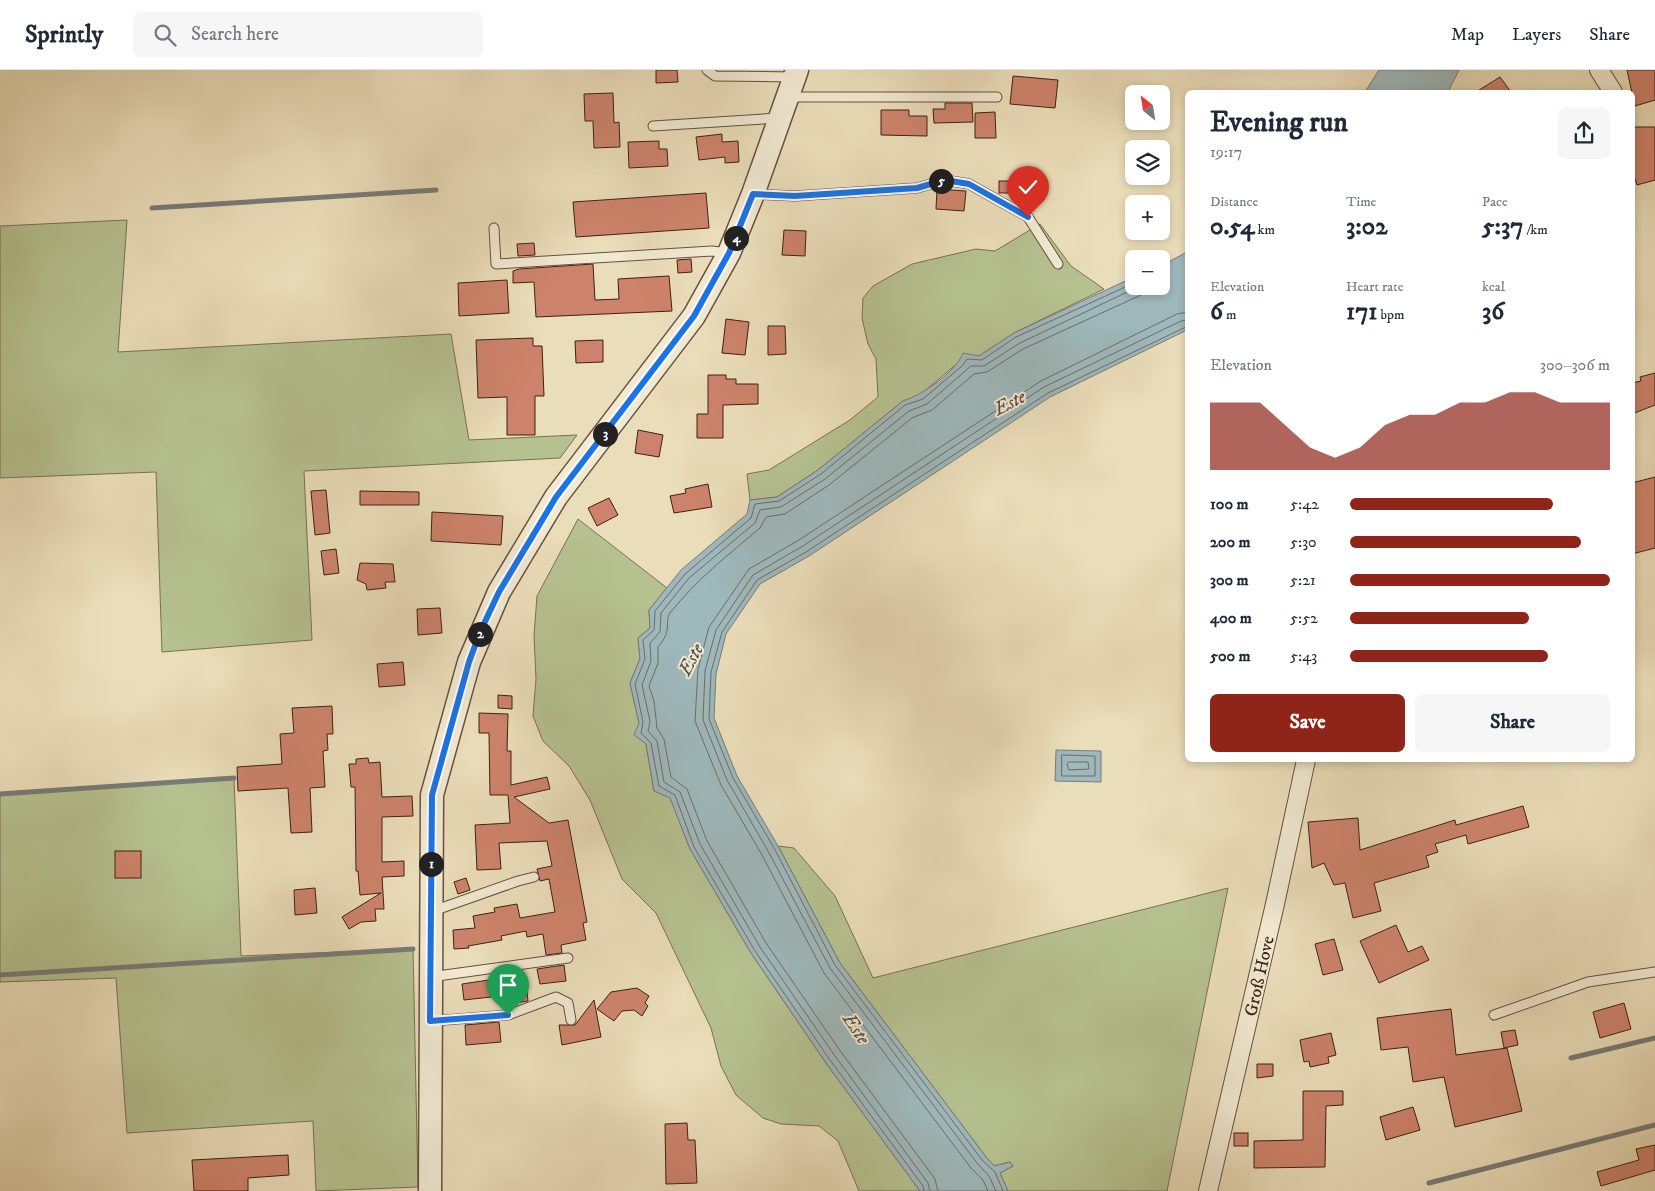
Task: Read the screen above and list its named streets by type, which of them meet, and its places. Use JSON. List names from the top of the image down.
{
  "streets": {
    "street": ["Groß Hove"]
  },
  "water": ["Este"],
  "north": "top left",
  "page": {
    "header": "Sprintly",
    "search": "Search here",
    "nav": ["Map", "Layers", "Share"],
    "map_buttons": ["+", "−"],
    "heading": ["Evening run", "19:17"],
    "pins": [
      "5",
      "4",
      "3",
      "2",
      "1"
    ],
    "stats": [
      ["Distance", "0.54 km"],
      ["Time", "3:02"],
      ["Pace", "5:37 /km"],
      ["Elevation", "6 m"],
      ["Heart rate", "171 bpm"],
      ["kcal", "36"]
    ],
    "chart": ["Elevation", "300–306 m"],
    "list": [
      {
        "name": "100 m",
        "note": "5:42"
      },
      {
        "name": "200 m",
        "note": "5:30"
      },
      {
        "name": "300 m",
        "note": "5:21"
      },
      {
        "name": "400 m",
        "note": "5:52"
      },
      {
        "name": "500 m",
        "note": "5:43"
      }
    ],
    "buttons": ["Save", "Share"]
  }
}
